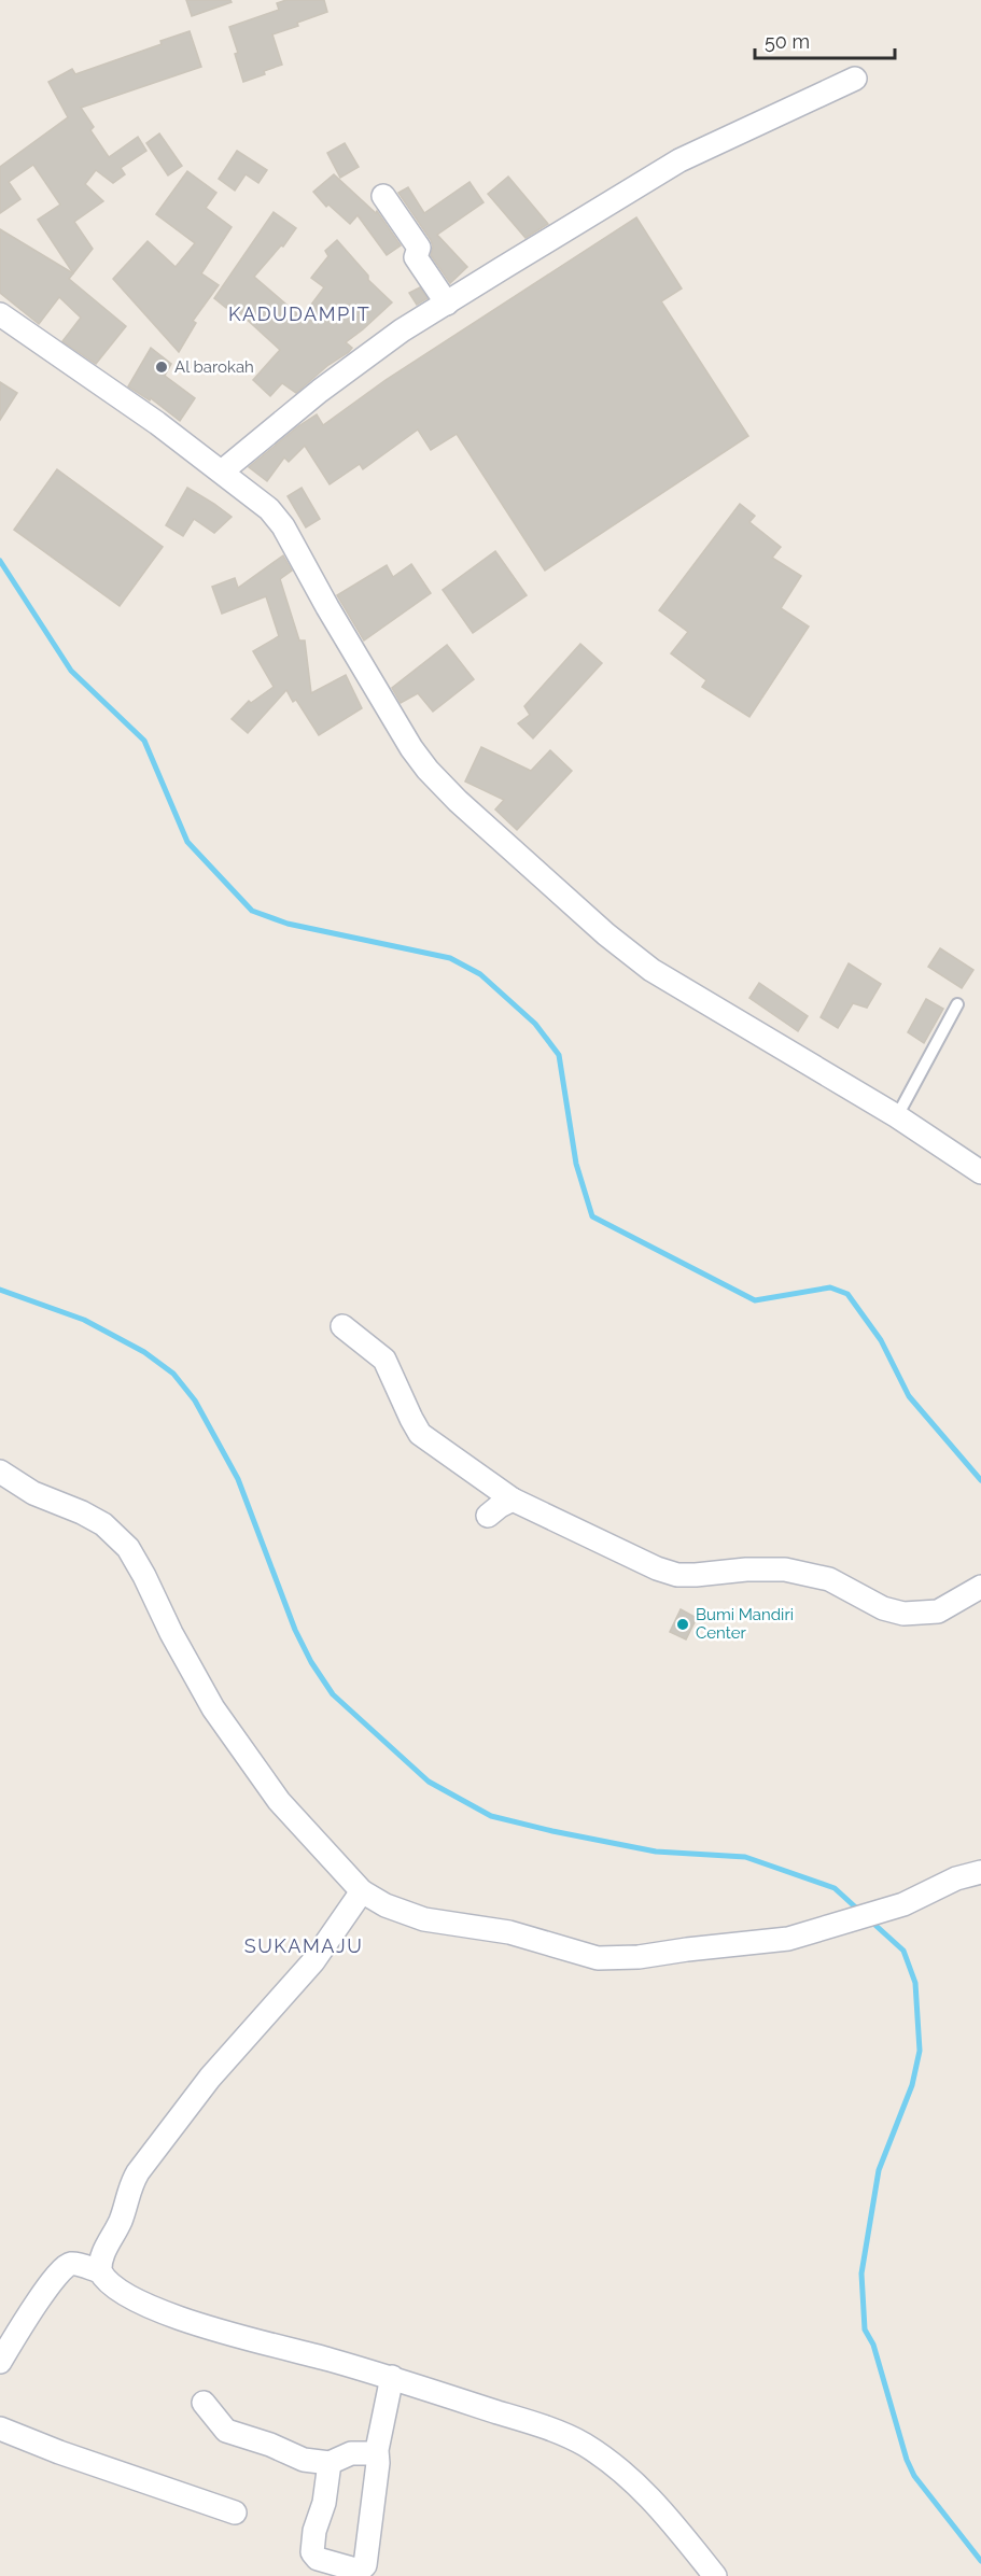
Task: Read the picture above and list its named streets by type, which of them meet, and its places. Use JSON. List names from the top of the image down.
{
  "districts": ["KADUDAMPIT", "SUKAMAJU"],
  "places": ["Al barokah", "Bumi Mandiri Center"],
  "scale_bar": "50 m"
}
